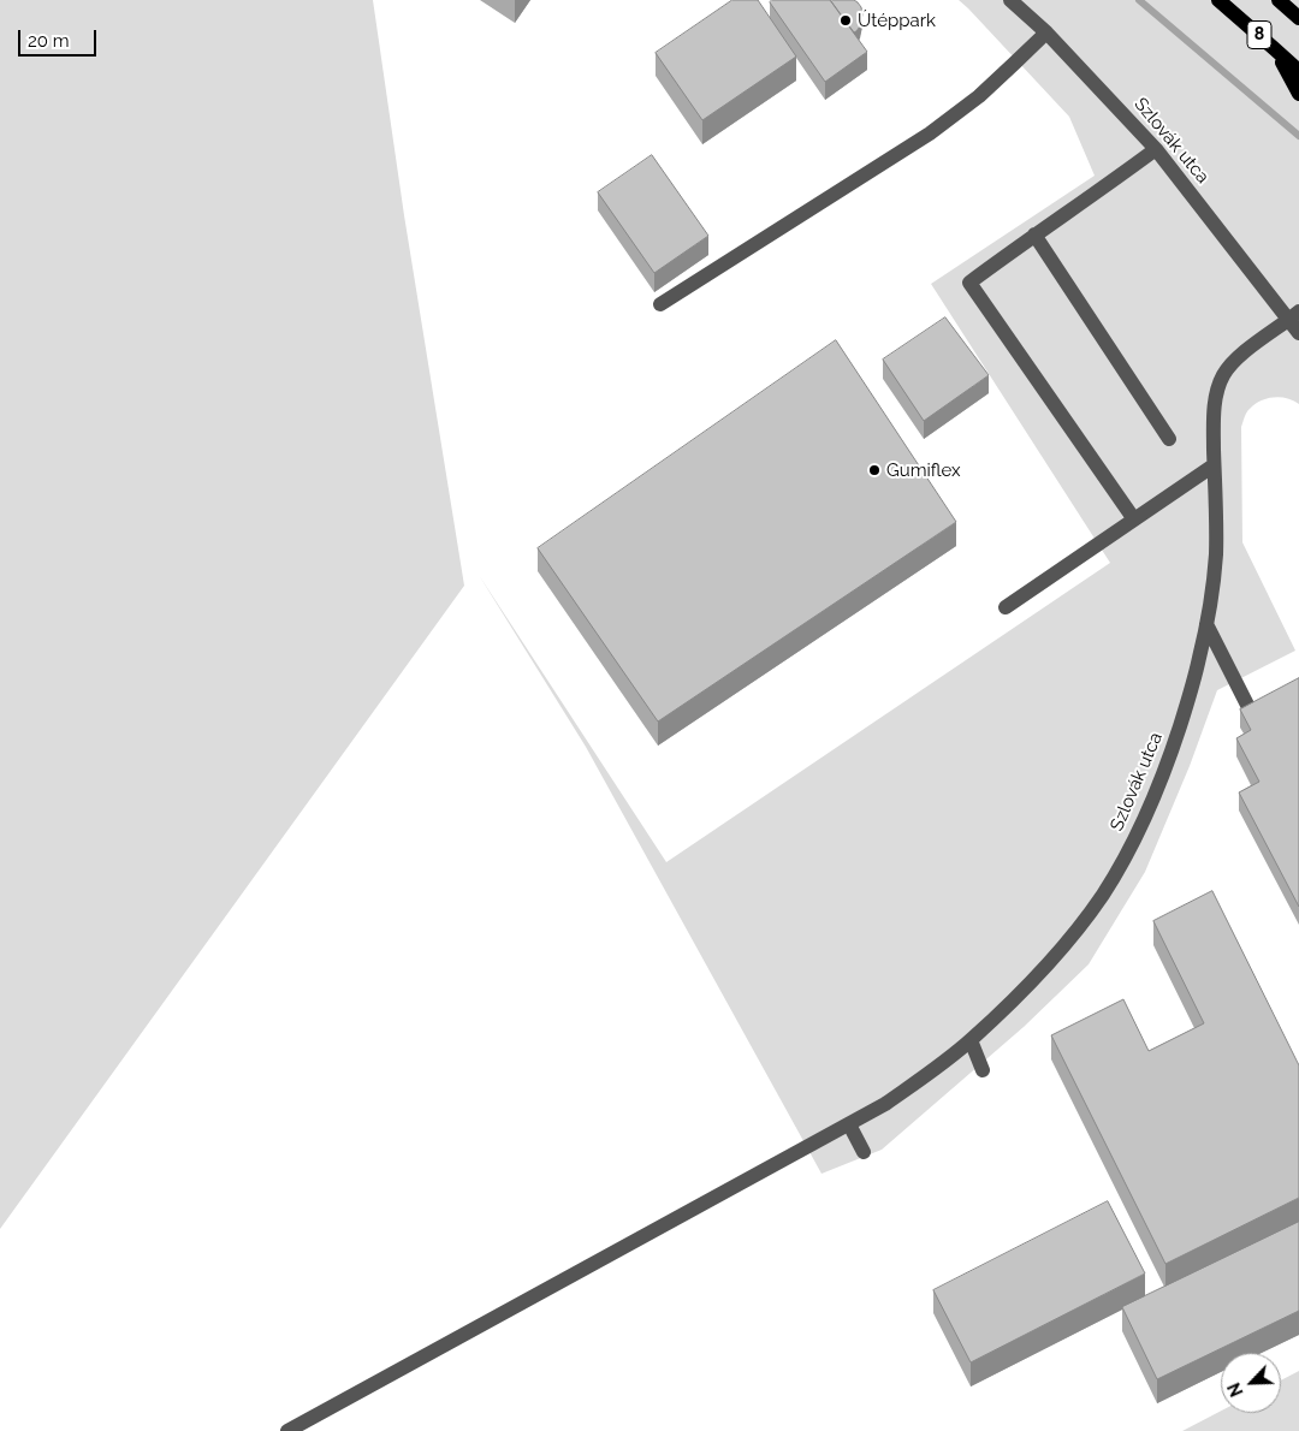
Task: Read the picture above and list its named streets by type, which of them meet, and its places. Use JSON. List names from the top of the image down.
{
  "streets": {
    "main road": ["8"],
    "street": ["Szlovák utca"]
  },
  "places": ["Útéppark", "Gumiflex"],
  "scale_bar": "20 m",
  "north": "bottom left"
}
